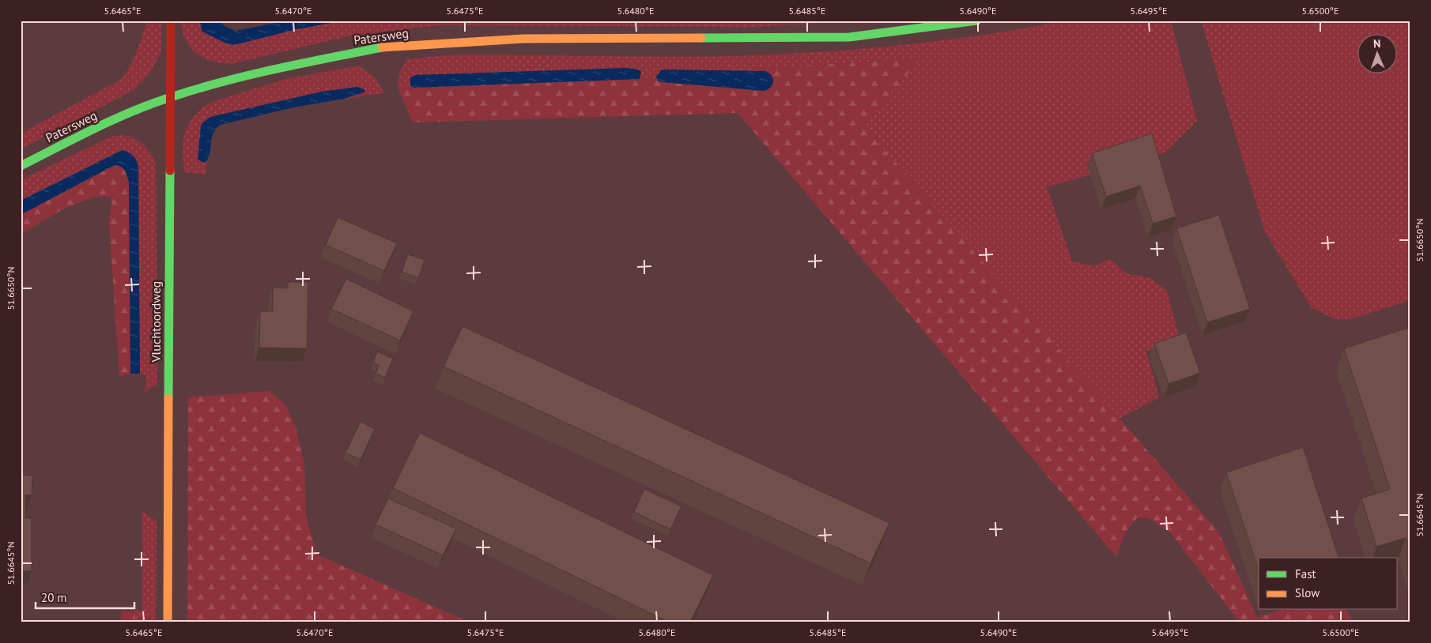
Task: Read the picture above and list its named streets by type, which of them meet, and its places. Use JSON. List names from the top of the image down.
{
  "streets": {
    "street": ["Patersweg", "Vluchtoordweg"]
  },
  "crossings": [
    ["Patersweg", "Vluchtoordweg"]
  ],
  "legend": ["Fast", "Slow"],
  "scale_bar": "20 m",
  "north": "top",
  "coordinates": [
    "5.6465°E",
    "5.6470°E",
    "5.6475°E",
    "5.6480°E",
    "5.6485°E",
    "5.6490°E",
    "5.6495°E",
    "5.6500°E",
    "51.6650°N",
    "51.6645°N"
  ]
}
